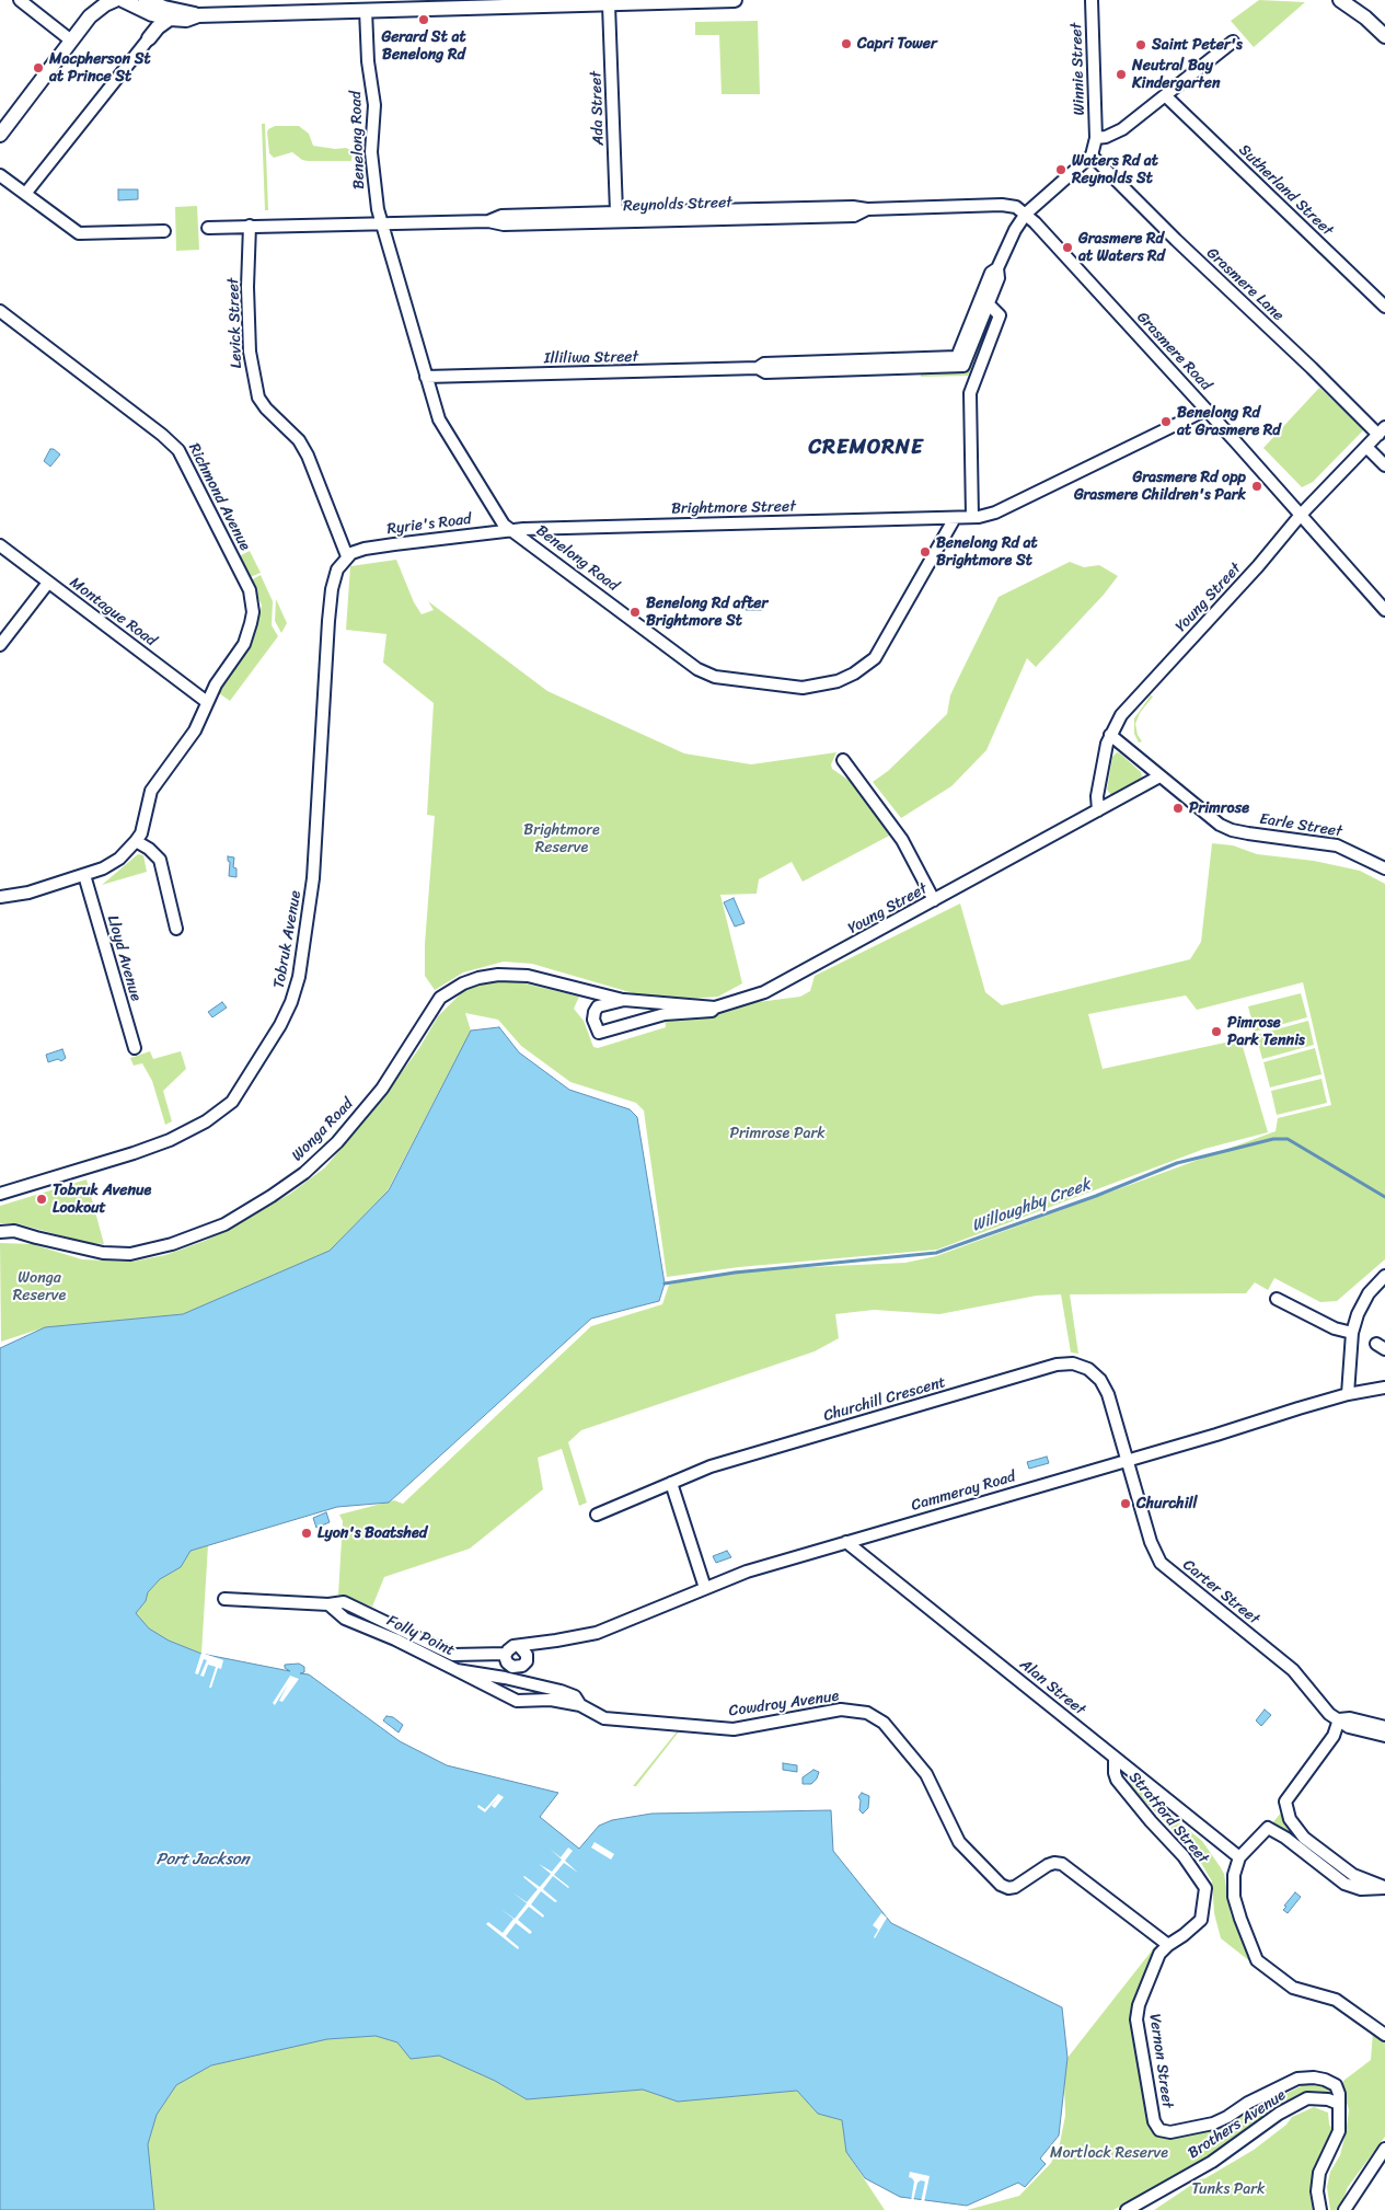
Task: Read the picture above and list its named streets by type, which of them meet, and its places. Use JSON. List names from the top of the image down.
{
  "streets": {
    "street": [
      "Winnie Street",
      "Ada Street",
      "Benelong Road",
      "Sutherland Street",
      "Reynolds Street",
      "Grasmere Lane",
      "Levick Street",
      "Grasmere Road",
      "Illiliwa Street",
      "Richmond Avenue",
      "Brightmore Street",
      "Ryrie's Road",
      "Young Street",
      "Montague Road",
      "Earle Street",
      "Tobruk Avenue",
      "Lloyd Avenue",
      "Wonga Road",
      "Churchill Crescent",
      "Cammeray Road",
      "Carter Street",
      "Folly Point",
      "Alan Street",
      "Cowdroy Avenue",
      "Stratford Street",
      "Vernon Street",
      "Brothers Avenue"
    ]
  },
  "crossings": [
    ["Winnie Street", "Grasmere Lane"],
    ["Winnie Street", "Illiliwa Street"],
    ["Ada Street", "Reynolds Street"],
    ["Benelong Road", "Reynolds Street"],
    ["Benelong Road", "Illiliwa Street"],
    ["Benelong Road", "Brightmore Street"],
    ["Benelong Road", "Ryrie's Road"],
    ["Reynolds Street", "Levick Street"],
    ["Reynolds Street", "Grasmere Road"],
    ["Reynolds Street", "Illiliwa Street"],
    ["Grasmere Lane", "Illiliwa Street"],
    ["Grasmere Lane", "Young Street"],
    ["Levick Street", "Ryrie's Road"],
    ["Levick Street", "Tobruk Avenue"],
    ["Grasmere Road", "Illiliwa Street"],
    ["Grasmere Road", "Young Street"],
    ["Richmond Avenue", "Montague Road"],
    ["Brightmore Street", "Ryrie's Road"],
    ["Ryrie's Road", "Tobruk Avenue"],
    ["Young Street", "Earle Street"],
    ["Young Street", "Wonga Road"],
    ["Churchill Crescent", "Cammeray Road"],
    ["Churchill Crescent", "Carter Street"],
    ["Cammeray Road", "Carter Street"],
    ["Cammeray Road", "Folly Point"],
    ["Cammeray Road", "Alan Street"],
    ["Cammeray Road", "Cowdroy Avenue"],
    ["Folly Point", "Cowdroy Avenue"],
    ["Alan Street", "Stratford Street"],
    ["Cowdroy Avenue", "Stratford Street"],
    ["Cowdroy Avenue", "Vernon Street"],
    ["Stratford Street", "Vernon Street"],
    ["Vernon Street", "Brothers Avenue"]
  ],
  "districts": ["CREMORNE"],
  "water": ["Willoughby Creek", "Port Jackson"],
  "parks": [
    "Brightmore Reserve",
    "Primrose Park",
    "Wonga Reserve",
    "Mortlock Reserve",
    "Tunks Park"
  ],
  "places": [
    "Gerard St at Benelong Rd",
    "Capri Tower",
    "Saint Peter's",
    "Macpherson St at Prince St",
    "Neutral Bay Kindergarten",
    "Waters Rd at Reynolds St",
    "Grasmere Rd at Waters Rd",
    "Benelong Rd at Grasmere Rd",
    "Grasmere Rd opp Grasmere Children's Park",
    "Benelong Rd at Brightmore St",
    "Benelong Rd after Brightmore St",
    "Primrose",
    "Pimrose Park Tennis",
    "Tobruk Avenue Lookout",
    "Churchill",
    "Lyon's Boatshed"
  ]
}
